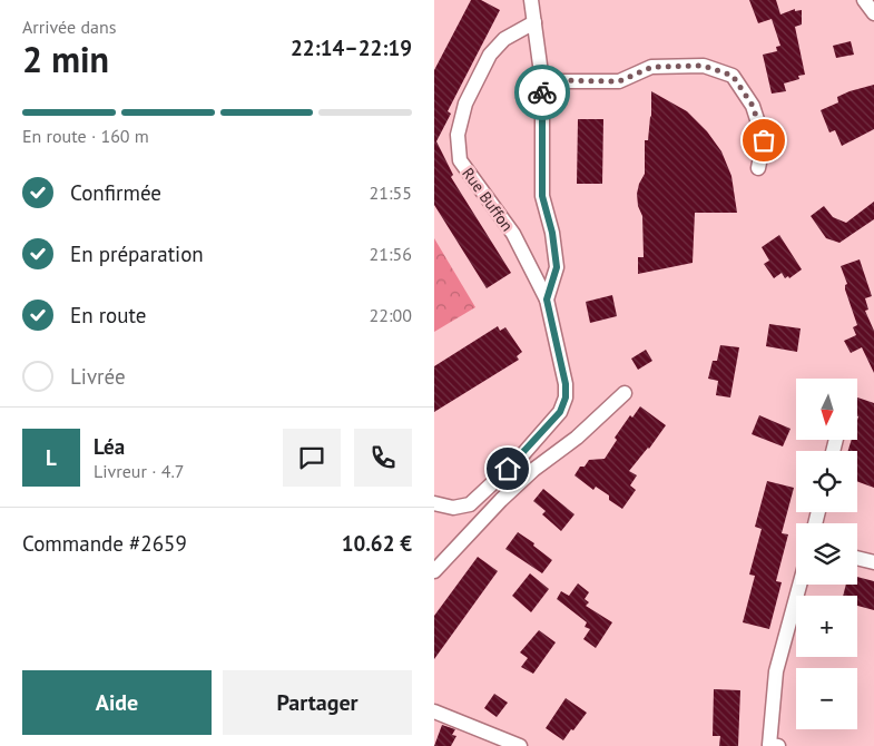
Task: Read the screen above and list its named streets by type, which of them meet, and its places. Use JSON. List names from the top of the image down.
{
  "streets": {
    "street": ["Rue Buffon"]
  },
  "north": "bottom",
  "page": {
    "heading": ["2 min", "Arrivée dans", "22:14–22:19"],
    "panel": [
      "Léa",
      "Livreur · 4.7",
      "Commande #2659",
      "10.62 €"
    ],
    "bar": "En route · 160 m",
    "list": [
      ["Confirmée", "21:55"],
      ["En préparation", "21:56"],
      ["En route", "22:00"],
      "Livrée"
    ],
    "map_buttons": ["+", "−"],
    "round": "L",
    "buttons": ["Aide", "Partager"]
  }
}
